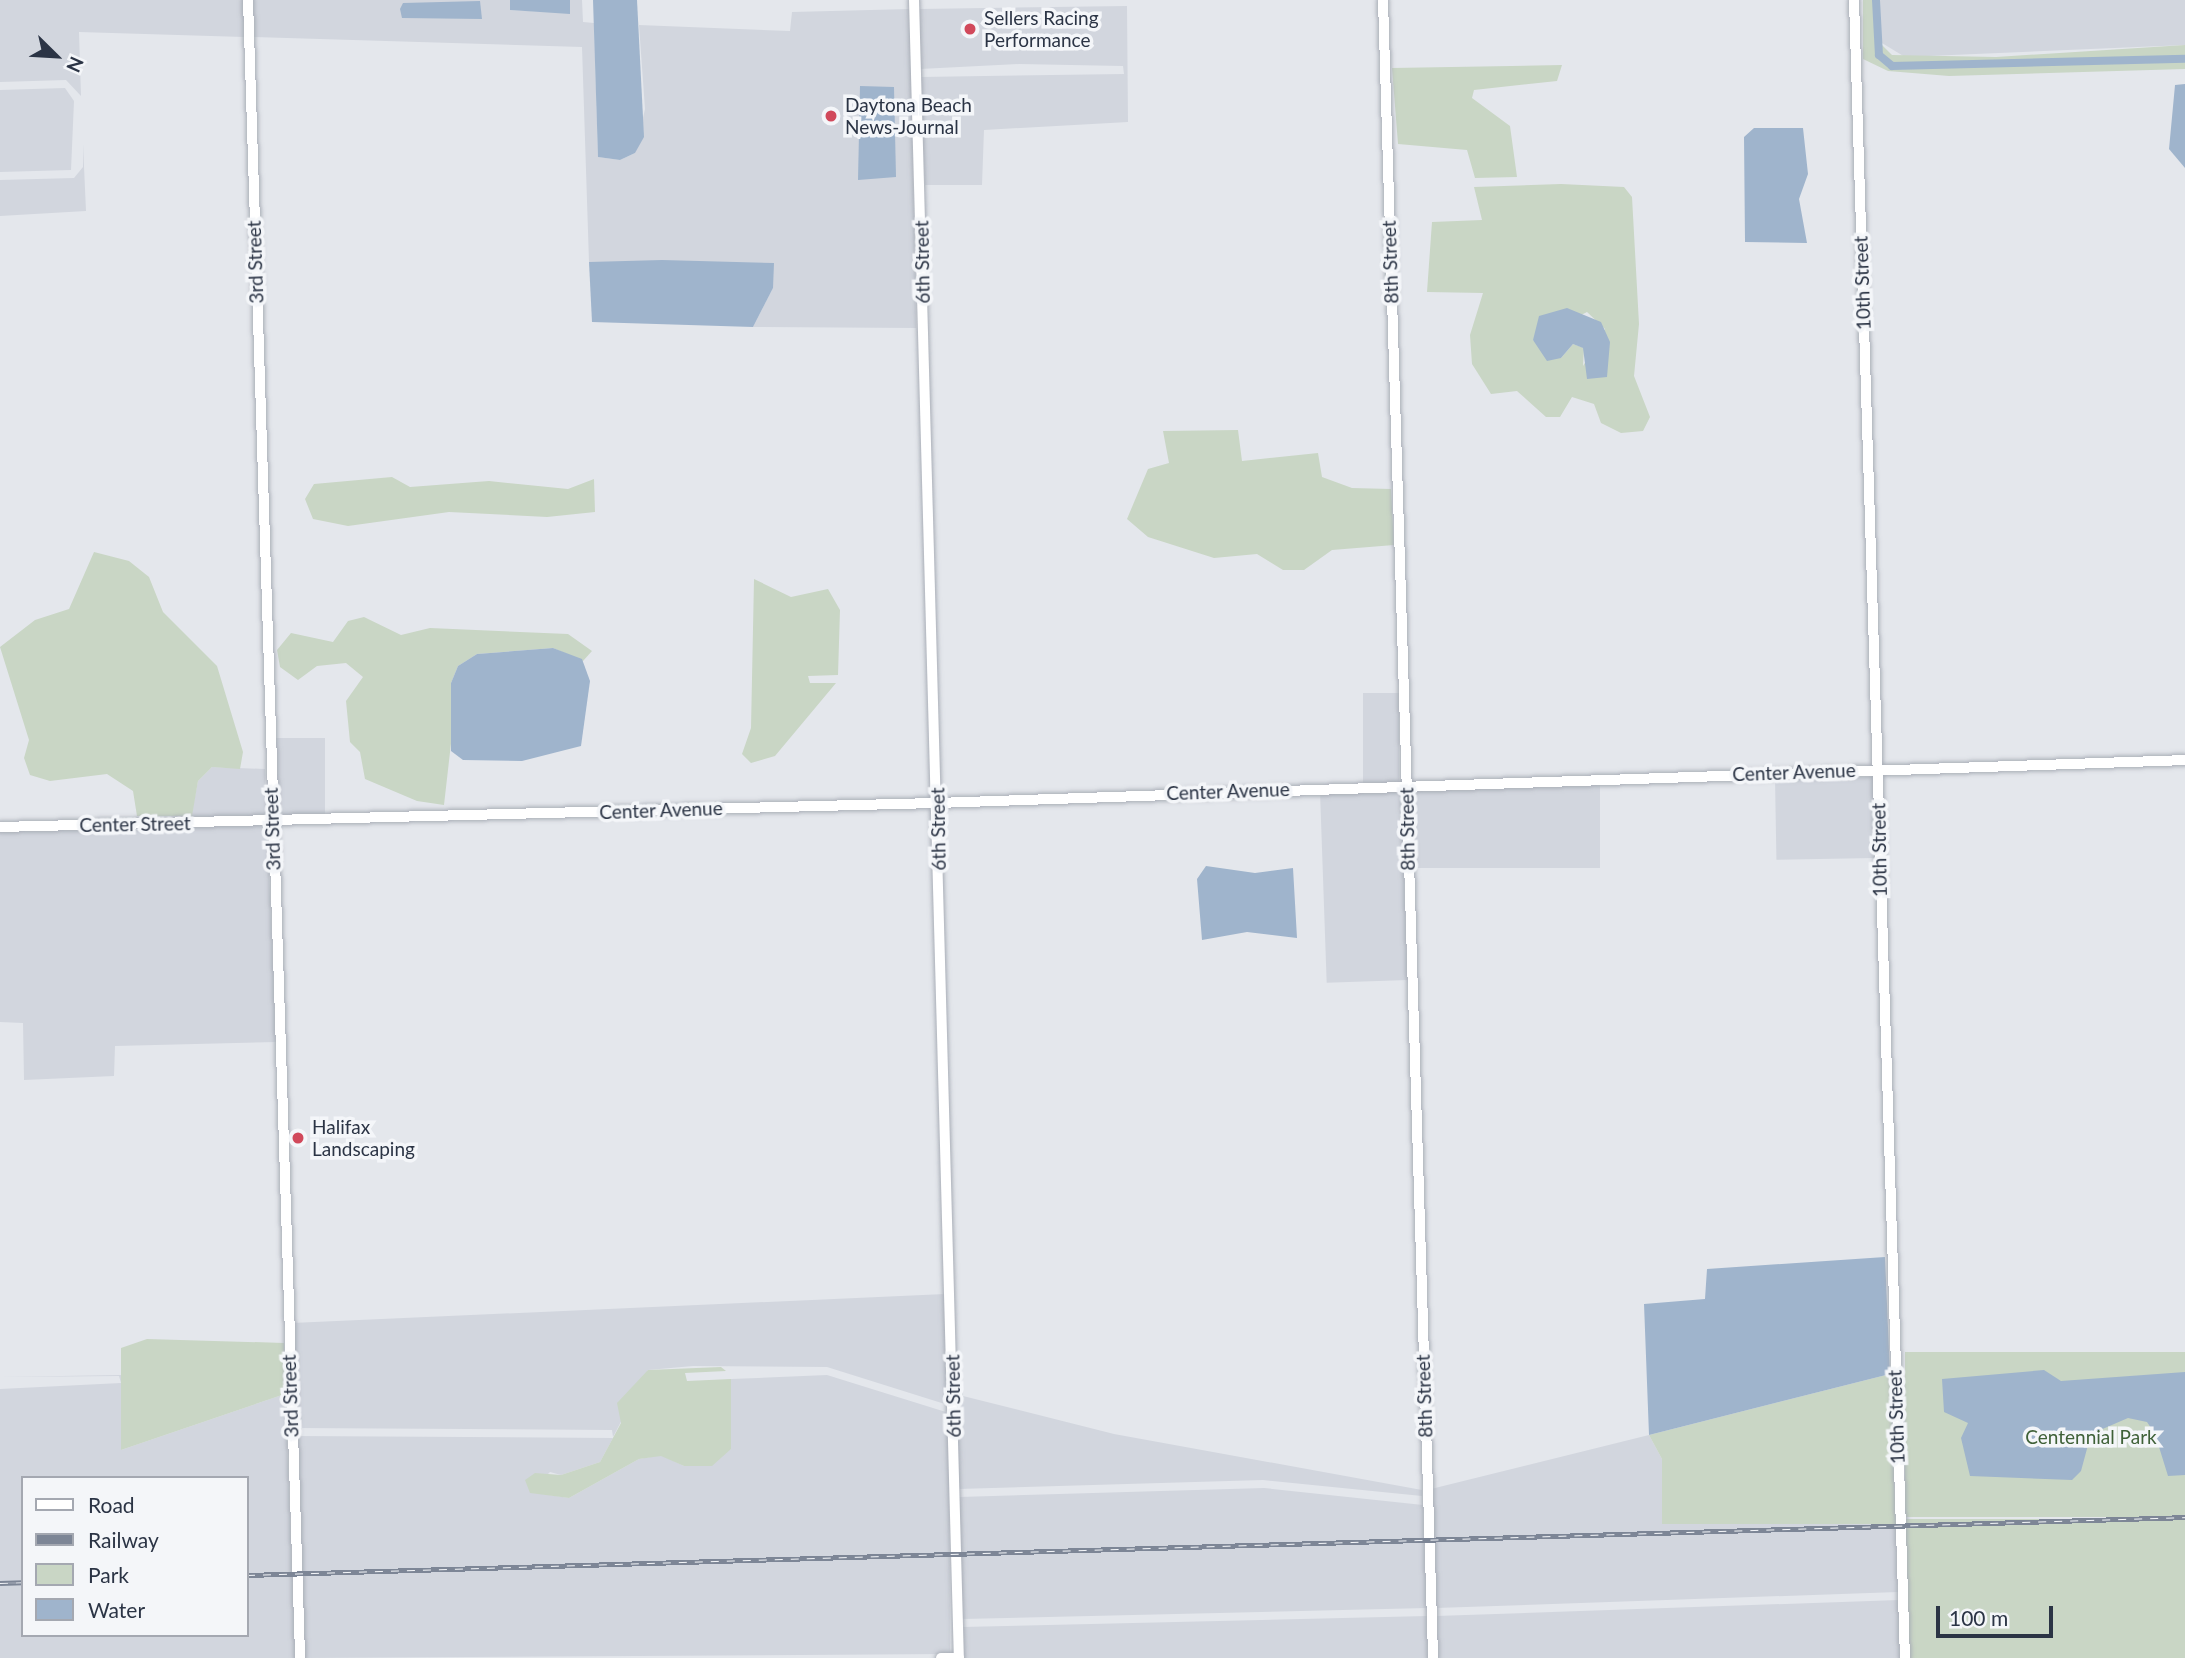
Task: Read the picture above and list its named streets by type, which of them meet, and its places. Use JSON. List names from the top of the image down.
{
  "streets": {
    "street": [
      "3rd Street",
      "6th Street",
      "8th Street",
      "10th Street",
      "Center Avenue",
      "Center Street"
    ]
  },
  "crossings": [
    ["3rd Street", "Center Avenue"],
    ["3rd Street", "Center Street"],
    ["6th Street", "Center Avenue"],
    ["8th Street", "Center Avenue"],
    ["10th Street", "Center Avenue"],
    ["Center Avenue", "Center Street"]
  ],
  "parks": ["Centennial Park"],
  "places": ["Sellers Racing Performance", "Daytona Beach News-Journal", "Halifax Landscaping"],
  "legend": [
    "Road",
    "Railway",
    "Park",
    "Water"
  ],
  "scale_bar": "100 m",
  "north": "bottom right"
}
